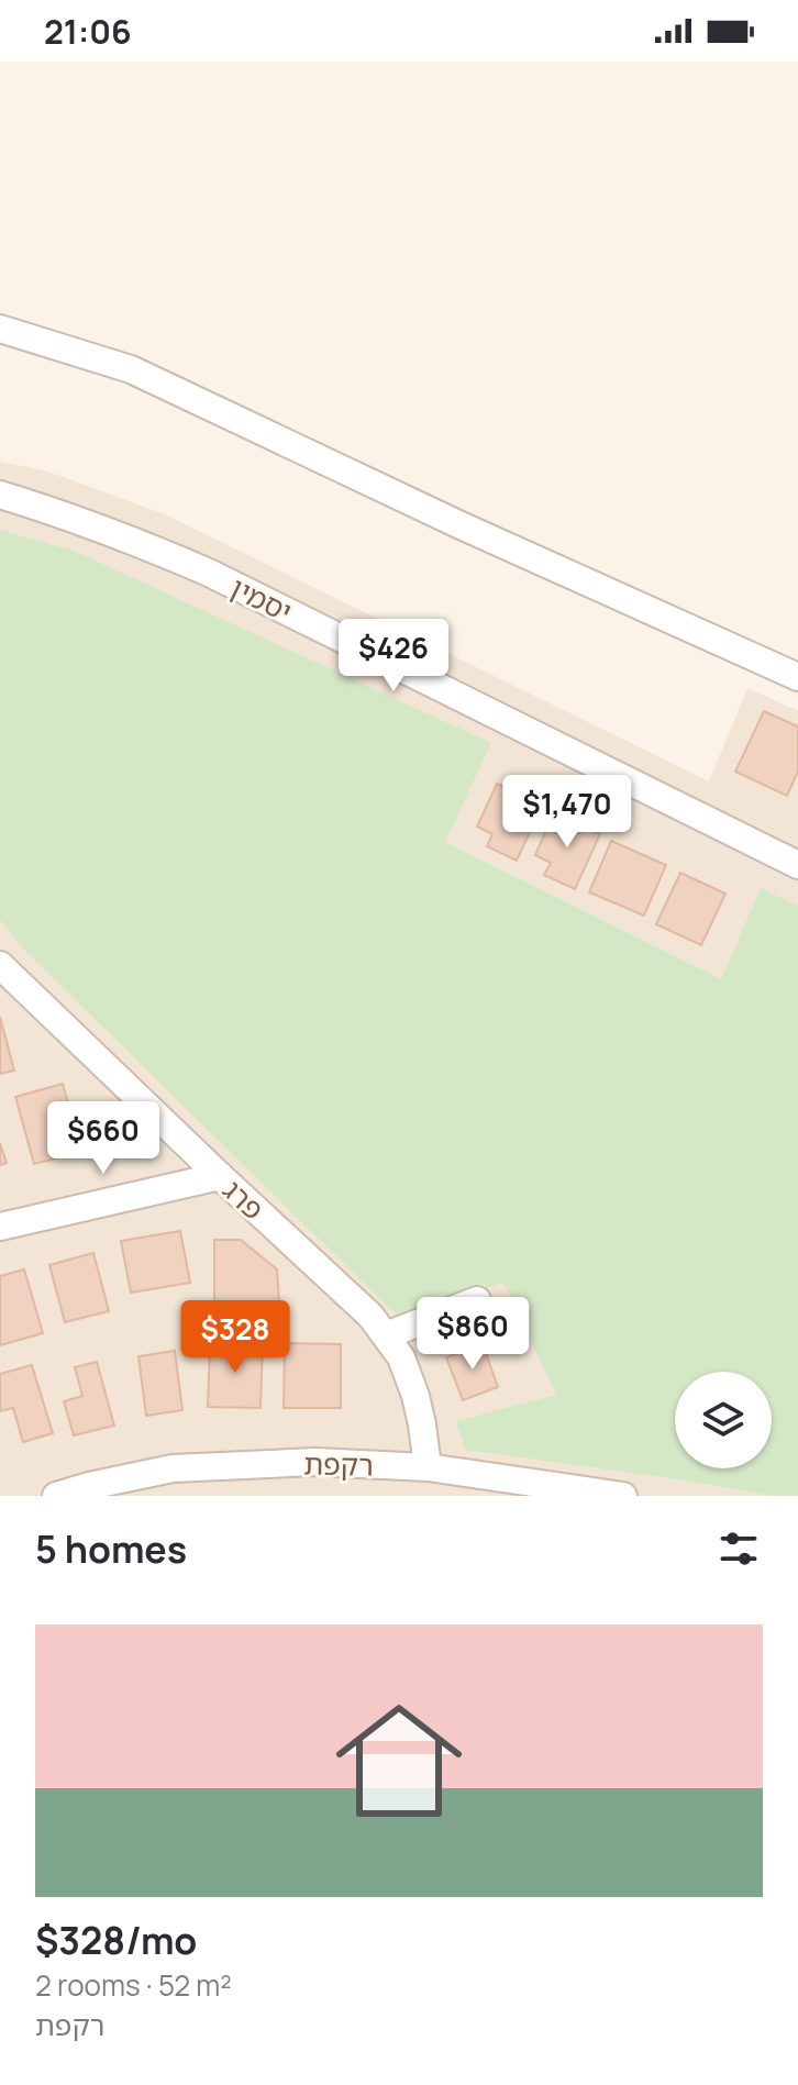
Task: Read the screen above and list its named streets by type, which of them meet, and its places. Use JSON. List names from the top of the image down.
{
  "streets": {
    "street": ["יסמין", "פרג", "רקפת"]
  },
  "crossings": [
    ["פרג", "רקפת"]
  ],
  "page": {
    "status": "21:06",
    "price": [
      "$426",
      "$1,470",
      "$660",
      "$860",
      "$328"
    ],
    "heading": "5 homes",
    "list": [
      {
        "name": "$328/mo",
        "note": "2 rooms · 52 m² · רקפת"
      }
    ]
  }
}
